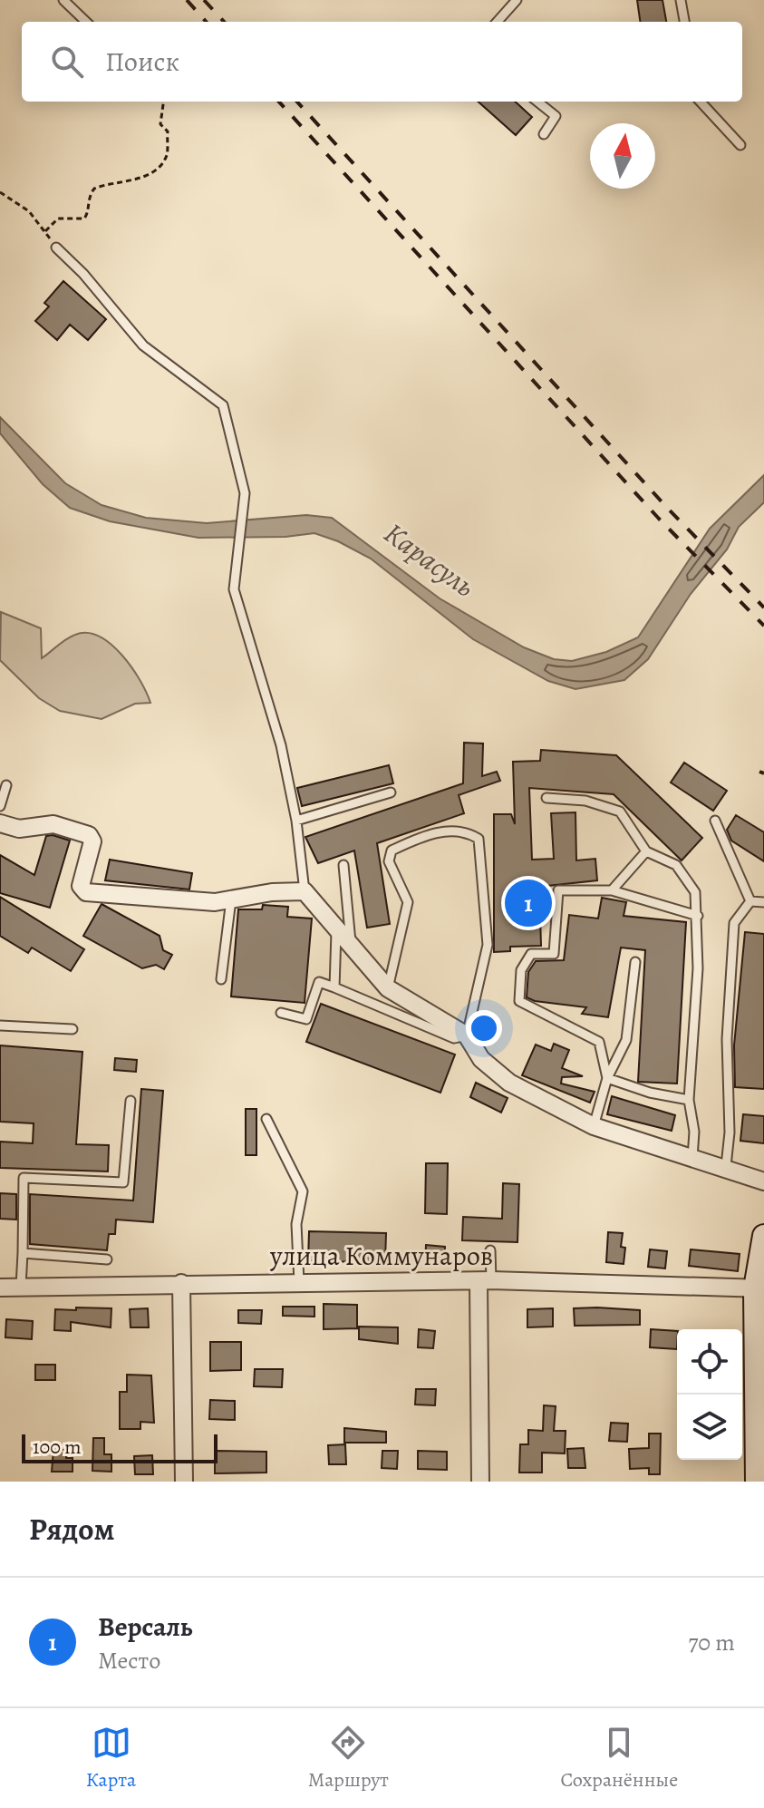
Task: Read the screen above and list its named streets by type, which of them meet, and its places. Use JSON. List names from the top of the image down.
{
  "streets": {
    "street": ["улица Коммунаров"]
  },
  "water": ["Карасуль"],
  "scale_bar": "100 m",
  "north": "top",
  "page": {
    "search": "Поиск",
    "pins": "1",
    "scale": "100 m",
    "heading": "Рядом",
    "list": [
      {
        "mark": "1",
        "name": "Версаль",
        "note": "Место",
        "value": "70 m"
      }
    ],
    "nav": ["Карта", "Маршрут", "Сохранённые"]
  }
}
